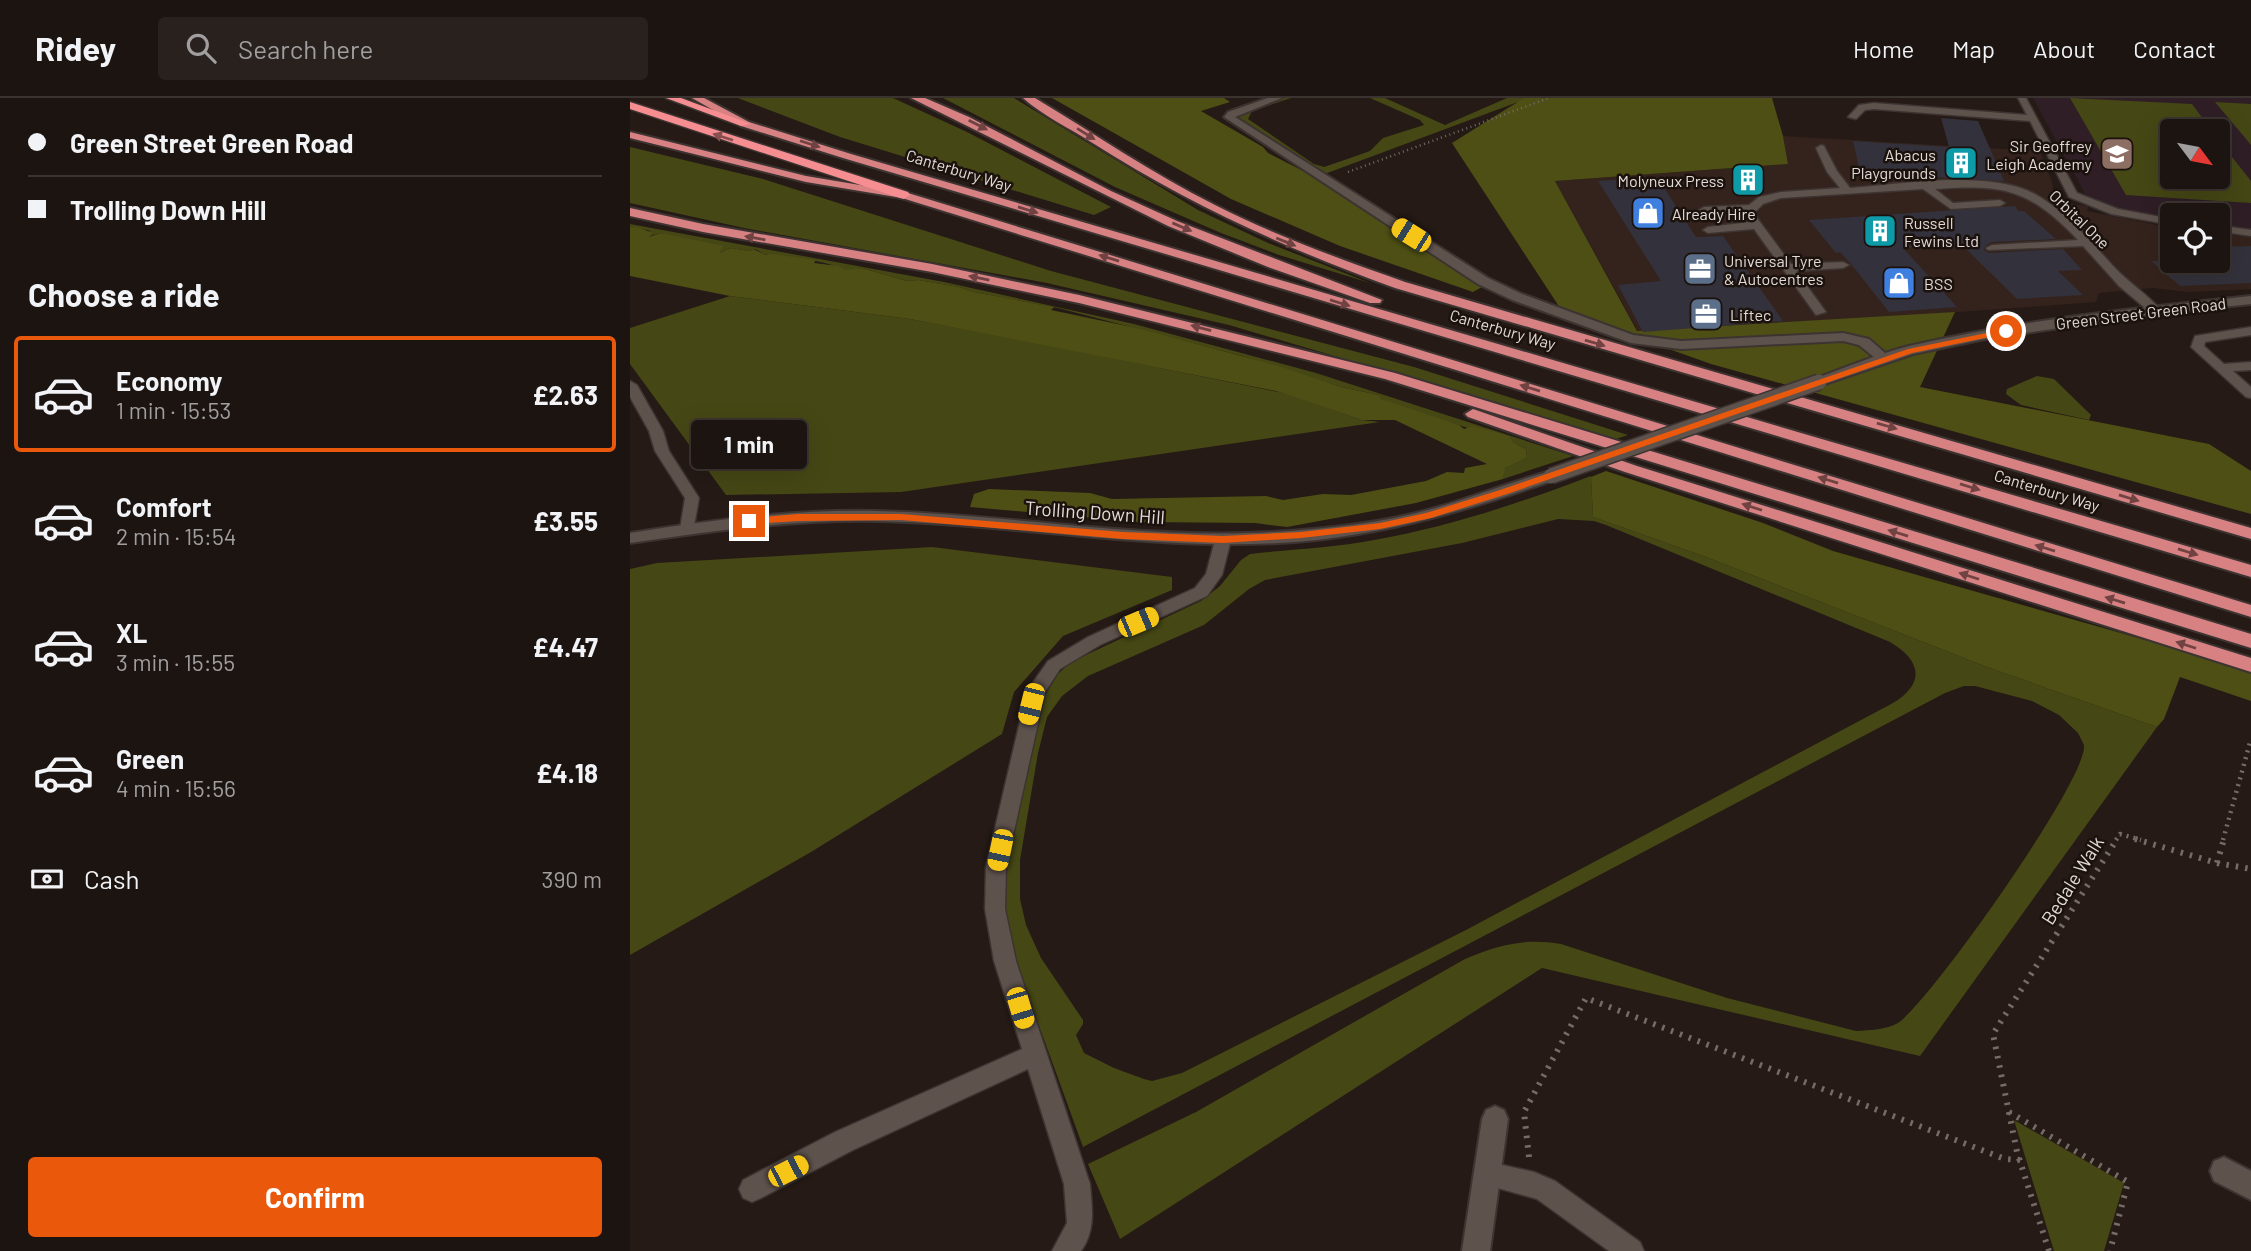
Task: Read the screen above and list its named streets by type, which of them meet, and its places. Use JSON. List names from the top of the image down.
{
  "streets": {
    "highway": ["Canterbury Way"],
    "main road": ["Green Street Green Road", "Trolling Down Hill"],
    "lane": ["Orbital One"],
    "path": ["Bedale Walk"]
  },
  "crossings": [
    ["Orbital One", "Green Street Green Road"],
    ["Green Street Green Road", "Trolling Down Hill"]
  ],
  "places": {
    "school or university": ["Sir Geoffrey Leigh Academy"],
    "building": ["Abacus Playgrounds", "Molyneux Press", "Russell Fewins Ltd"],
    "shop": ["Already Hire", "BSS"],
    "office": ["Universal Tyre & Autocentres", "Liftec"]
  },
  "north": "bottom right",
  "page": {
    "header": "Ridey",
    "search": "Search here",
    "nav": [
      "Home",
      "Map",
      "About",
      "Contact"
    ],
    "banner": ["Green Street Green Road", "Trolling Down Hill"],
    "heading": "Choose a ride",
    "list": [
      {
        "name": "Economy",
        "note": "1 min · 15:53",
        "value": "£2.63"
      },
      {
        "name": "Comfort",
        "note": "2 min · 15:54",
        "value": "£3.55"
      },
      {
        "name": "XL",
        "note": "3 min · 15:55",
        "value": "£4.47"
      },
      {
        "name": "Green",
        "note": "4 min · 15:56",
        "value": "£4.18"
      }
    ],
    "bubble": "1 min",
    "pay": ["Cash", "390 m"],
    "buttons": "Confirm"
  }
}
